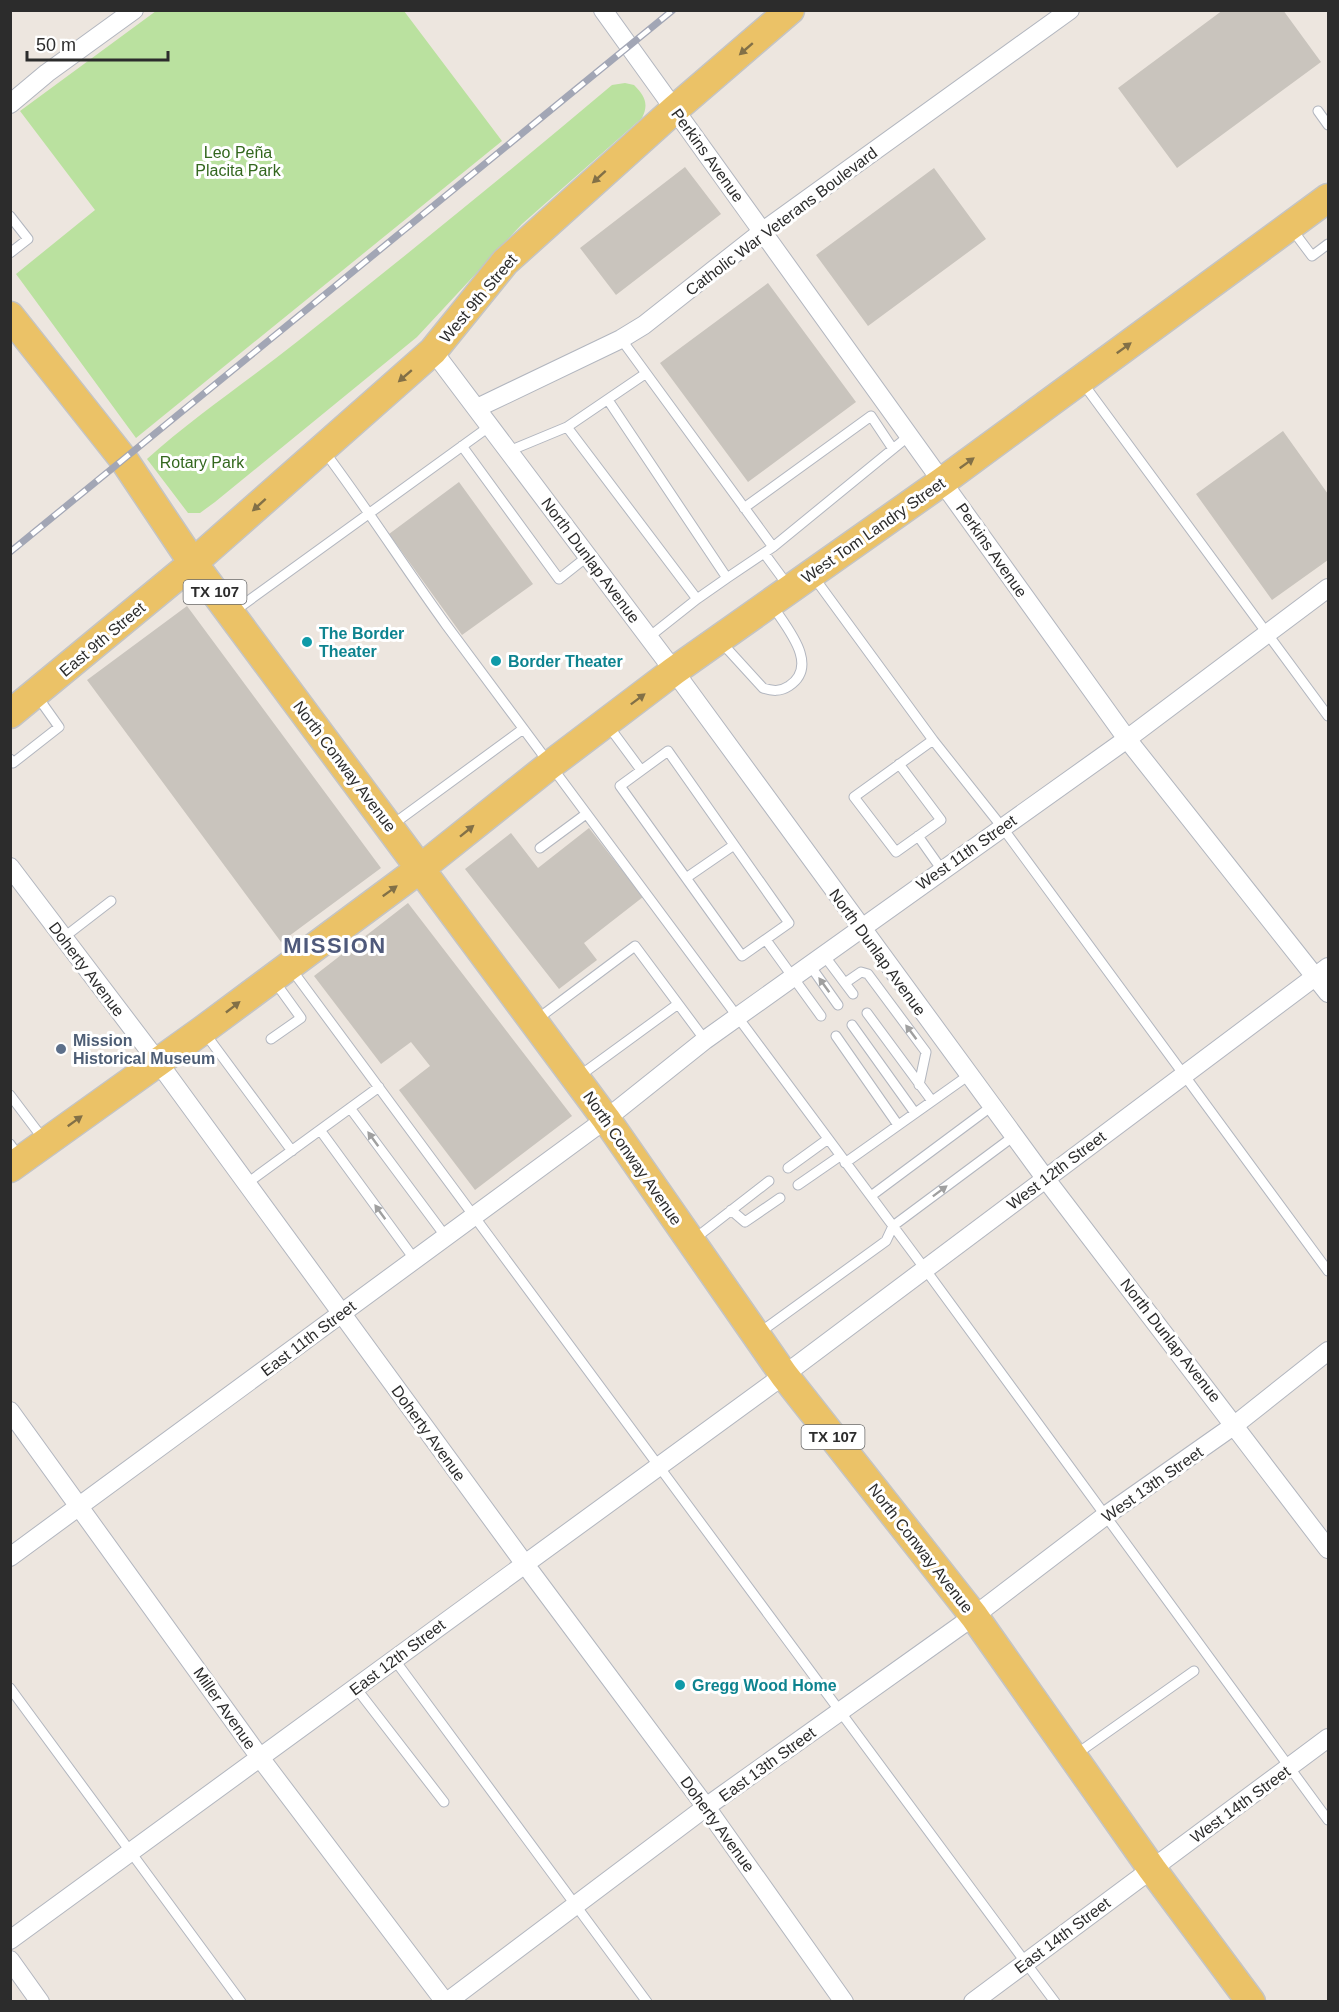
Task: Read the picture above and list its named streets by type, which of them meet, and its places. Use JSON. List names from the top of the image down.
{
  "streets": {
    "main road": [
      "West 9th Street",
      "West Tom Landry Street",
      "TX 107",
      "East 9th Street",
      "North Conway Avenue"
    ],
    "street": [
      "Perkins Avenue",
      "Catholic War Veterans Boulevard",
      "North Dunlap Avenue",
      "West 11th Street",
      "Doherty Avenue",
      "West 12th Street",
      "East 11th Street",
      "West 13th Street",
      "East 12th Street",
      "Miller Avenue",
      "East 13th Street",
      "West 14th Street",
      "East 14th Street"
    ]
  },
  "crossings": [
    ["Perkins Avenue", "Catholic War Veterans Boulevard"],
    ["Perkins Avenue", "West 9th Street"],
    ["Perkins Avenue", "West Tom Landry Street"],
    ["Perkins Avenue", "West 11th Street"],
    ["Perkins Avenue", "West 12th Street"],
    ["Catholic War Veterans Boulevard", "North Dunlap Avenue"],
    ["West 9th Street", "North Dunlap Avenue"],
    ["West 9th Street", "East 9th Street"],
    ["West 9th Street", "North Conway Avenue"],
    ["West Tom Landry Street", "North Dunlap Avenue"],
    ["West Tom Landry Street", "North Conway Avenue"],
    ["West Tom Landry Street", "Doherty Avenue"],
    ["North Dunlap Avenue", "West 11th Street"],
    ["North Dunlap Avenue", "West 12th Street"],
    ["North Dunlap Avenue", "West 13th Street"],
    ["East 9th Street", "North Conway Avenue"],
    ["North Conway Avenue", "West 11th Street"],
    ["North Conway Avenue", "West 12th Street"],
    ["North Conway Avenue", "East 11th Street"],
    ["North Conway Avenue", "West 13th Street"],
    ["North Conway Avenue", "East 12th Street"],
    ["North Conway Avenue", "East 13th Street"],
    ["North Conway Avenue", "West 14th Street"],
    ["North Conway Avenue", "East 14th Street"],
    ["West 11th Street", "East 11th Street"],
    ["Doherty Avenue", "East 11th Street"],
    ["Doherty Avenue", "East 12th Street"],
    ["Doherty Avenue", "East 13th Street"],
    ["West 12th Street", "East 12th Street"],
    ["East 11th Street", "Miller Avenue"],
    ["West 13th Street", "East 13th Street"],
    ["East 12th Street", "Miller Avenue"],
    ["Miller Avenue", "East 13th Street"],
    ["West 14th Street", "East 14th Street"]
  ],
  "one_way": ["West 9th Street", "West Tom Landry Street"],
  "districts": ["MISSION"],
  "parks": ["Leo Peña Placita Park", "Rotary Park"],
  "places": [
    "The Border Theater",
    "Border Theater",
    "Mission Historical Museum",
    "Gregg Wood Home"
  ],
  "scale_bar": "50 m"
}
